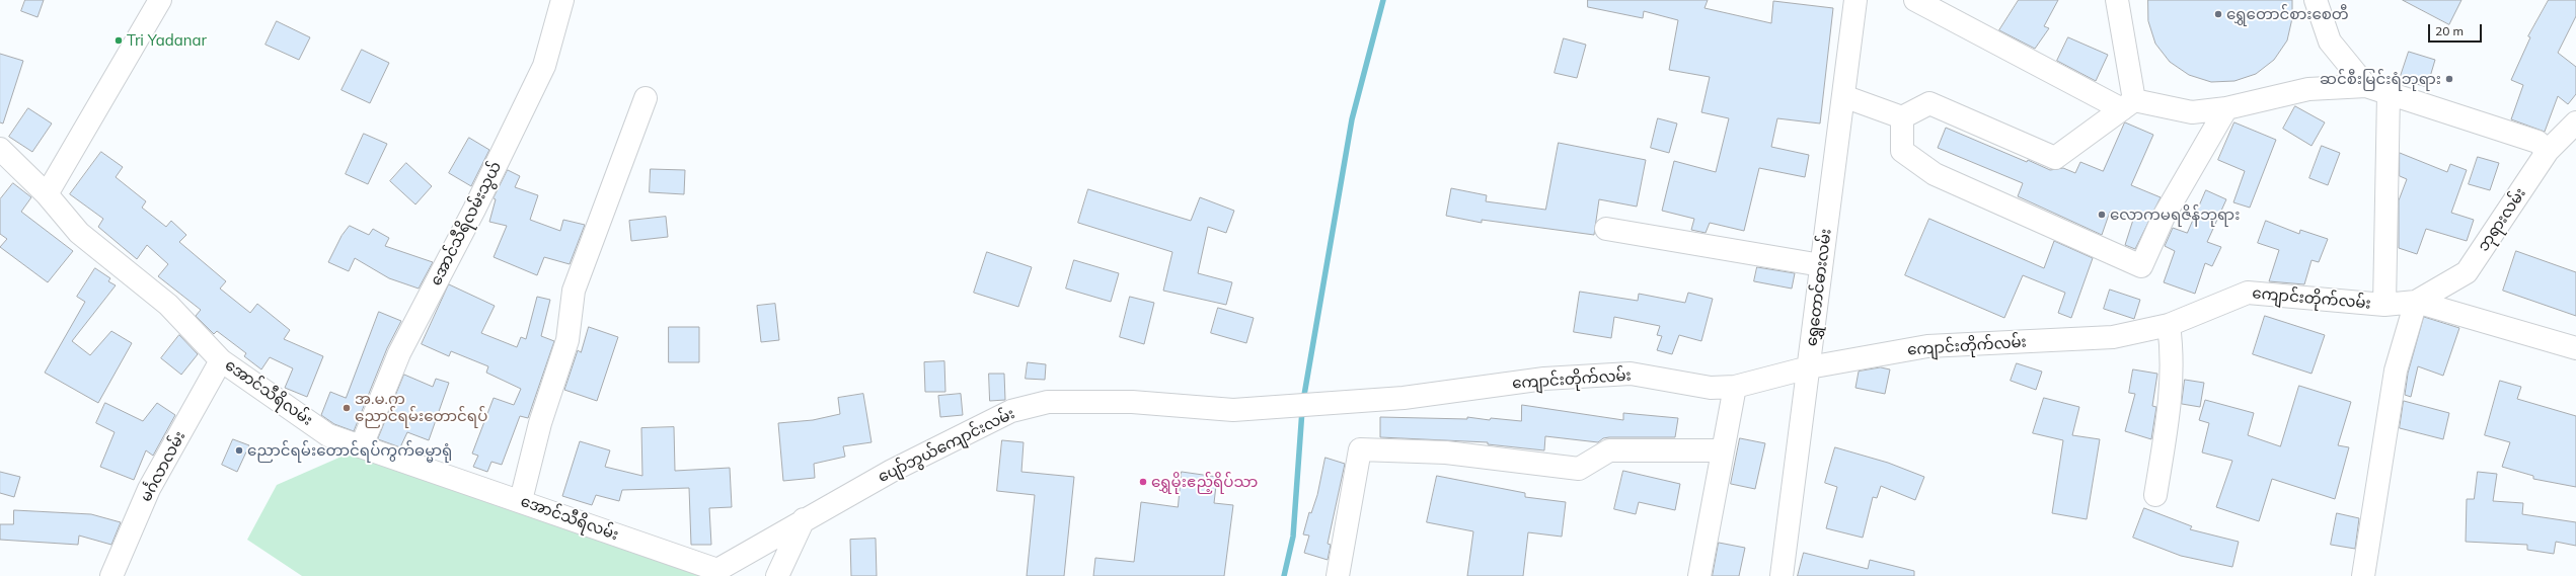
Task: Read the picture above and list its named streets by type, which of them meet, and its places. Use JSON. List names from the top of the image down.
{
  "streets": {
    "street": [
      "ဘုရားလမ်း",
      "အောင်သီရိလမ်းသွယ်",
      "ရွှေတောင်ဓားလမ်း",
      "ကျောင်းတိုက်လမ်း",
      "အောင်သီရိလမ်း",
      "ပျော်ဘွယ်ကျောင်းလမ်း",
      "မင်္ဂလာလမ်း"
    ]
  },
  "crossings": [
    ["ဘုရားလမ်း", "ကျောင်းတိုက်လမ်း"],
    ["အောင်သီရိလမ်းသွယ်", "အောင်သီရိလမ်း"],
    ["ရွှေတောင်ဓားလမ်း", "ကျောင်းတိုက်လမ်း"],
    ["ကျောင်းတိုက်လမ်း", "ပျော်ဘွယ်ကျောင်းလမ်း"],
    ["အောင်သီရိလမ်း", "ပျော်ဘွယ်ကျောင်းလမ်း"],
    ["အောင်သီရိလမ်း", "မင်္ဂလာလမ်း"]
  ],
  "places": [
    "ရွှေတောင်စားစေတီ",
    "Tri Yadanar",
    "ဆင်စီးမြင်းရံဘုရား",
    "လောကမရဇိန်ဘုရား",
    "အ.မ.က ညောင်ရမ်းတောင်ရပ်",
    "ညောင်ရမ်းတောင်ရပ်ကွက်ဓမ္မာရုံ",
    "ရွှေမိုးဧည့်ရိပ်သာ"
  ],
  "scale_bar": "20 m"
}
